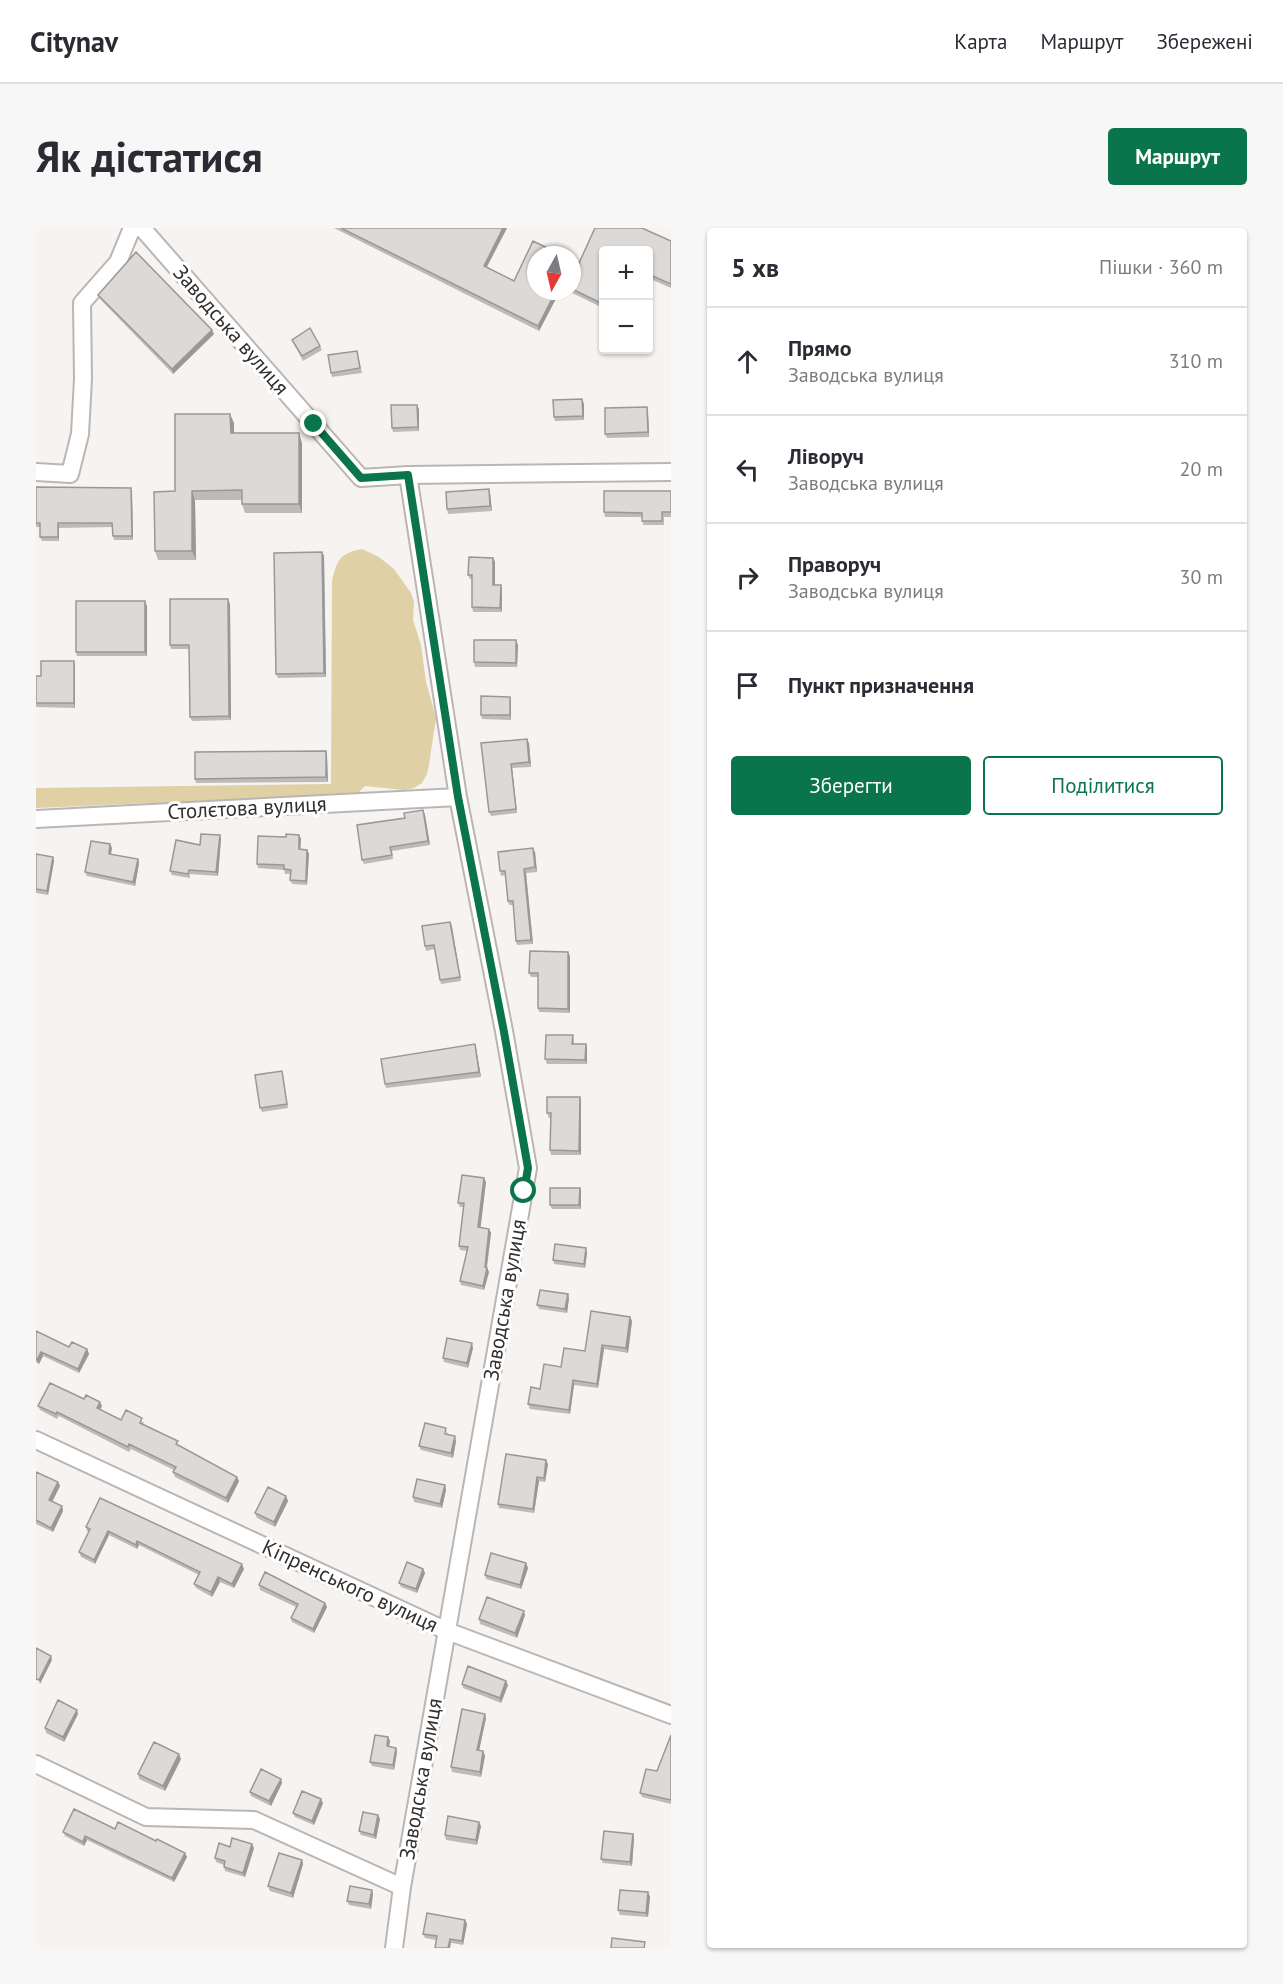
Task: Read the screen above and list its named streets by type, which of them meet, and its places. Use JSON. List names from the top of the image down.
{
  "streets": {
    "street": ["Заводська вулиця", "Столєтова вулиця", "Кіпренського вулиця"]
  },
  "crossings": [
    ["Заводська вулиця", "Столєтова вулиця"],
    ["Заводська вулиця", "Кіпренського вулиця"]
  ],
  "north": "bottom",
  "page": {
    "header": "Citynav",
    "nav": ["Карта", "Маршрут", "Збережені"],
    "buttons": [
      "Маршрут",
      ["Зберегти", "Поділитися"]
    ],
    "title": "Як дістатися",
    "heading": ["5 хв", "Пішки · 360 m"],
    "map_buttons": ["+", "−"],
    "list": [
      ["Прямо", "Заводська вулиця", "310 m"],
      ["Ліворуч", "Заводська вулиця", "20 m"],
      ["Праворуч", "Заводська вулиця", "30 m"],
      "Пункт призначення"
    ]
  }
}
